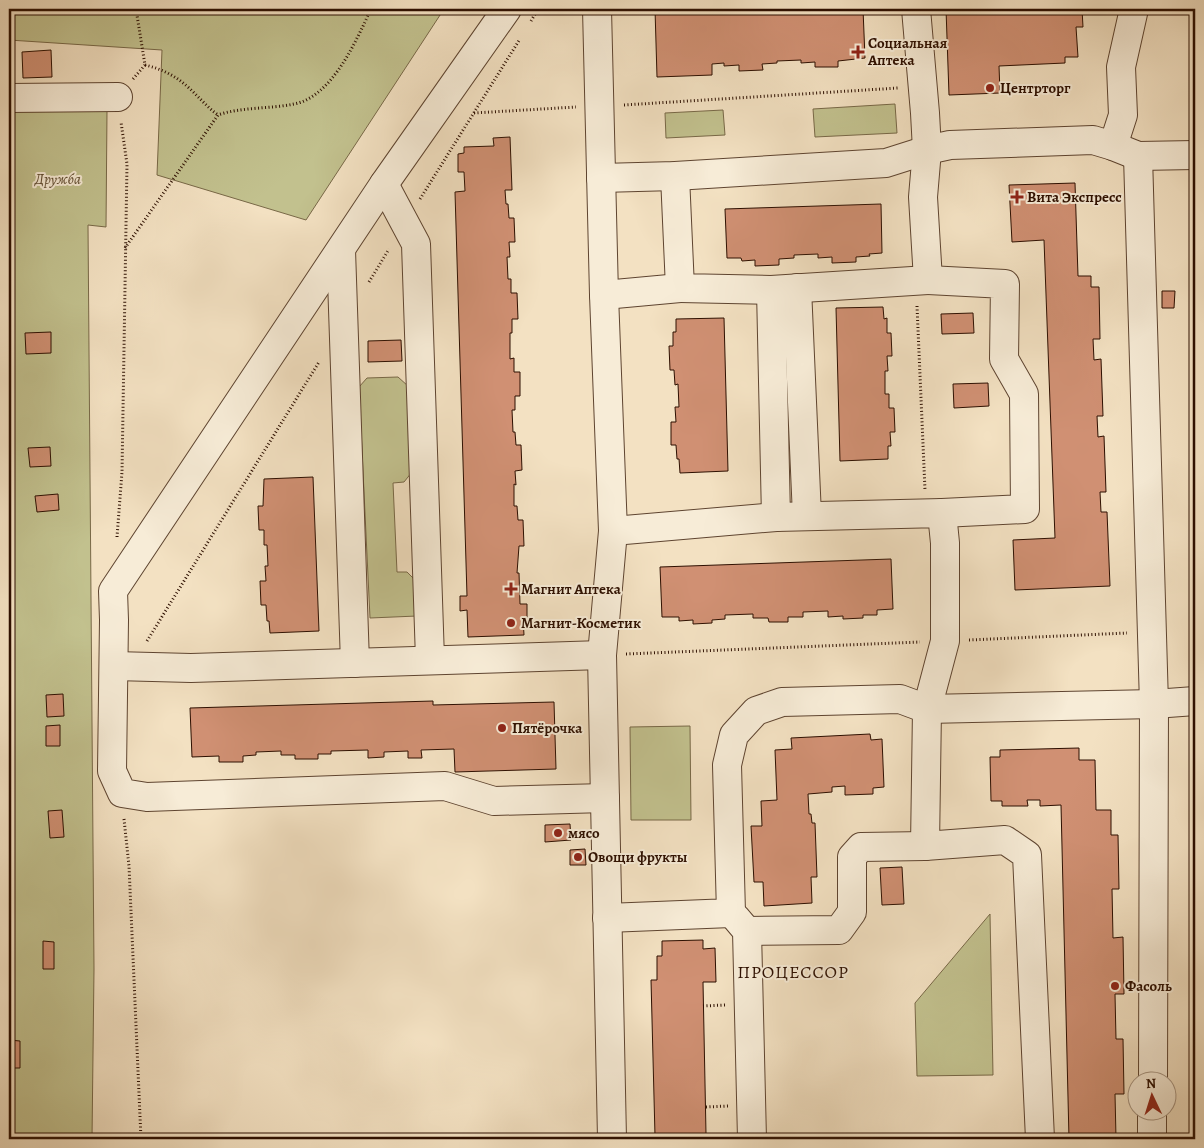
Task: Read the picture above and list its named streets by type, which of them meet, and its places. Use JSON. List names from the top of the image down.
{
  "districts": ["ПРОЦЕССОР"],
  "parks": ["Дружба"],
  "places": {
    "health": ["Социальная Аптека", "Вита Экспресс", "Магнит Аптека"],
    "other": [
      "Центрторг",
      "Магнит-Косметик",
      "Пятёрочка",
      "мясо",
      "Овощи фрукты",
      "Фасоль"
    ]
  },
  "north": "top"
}
